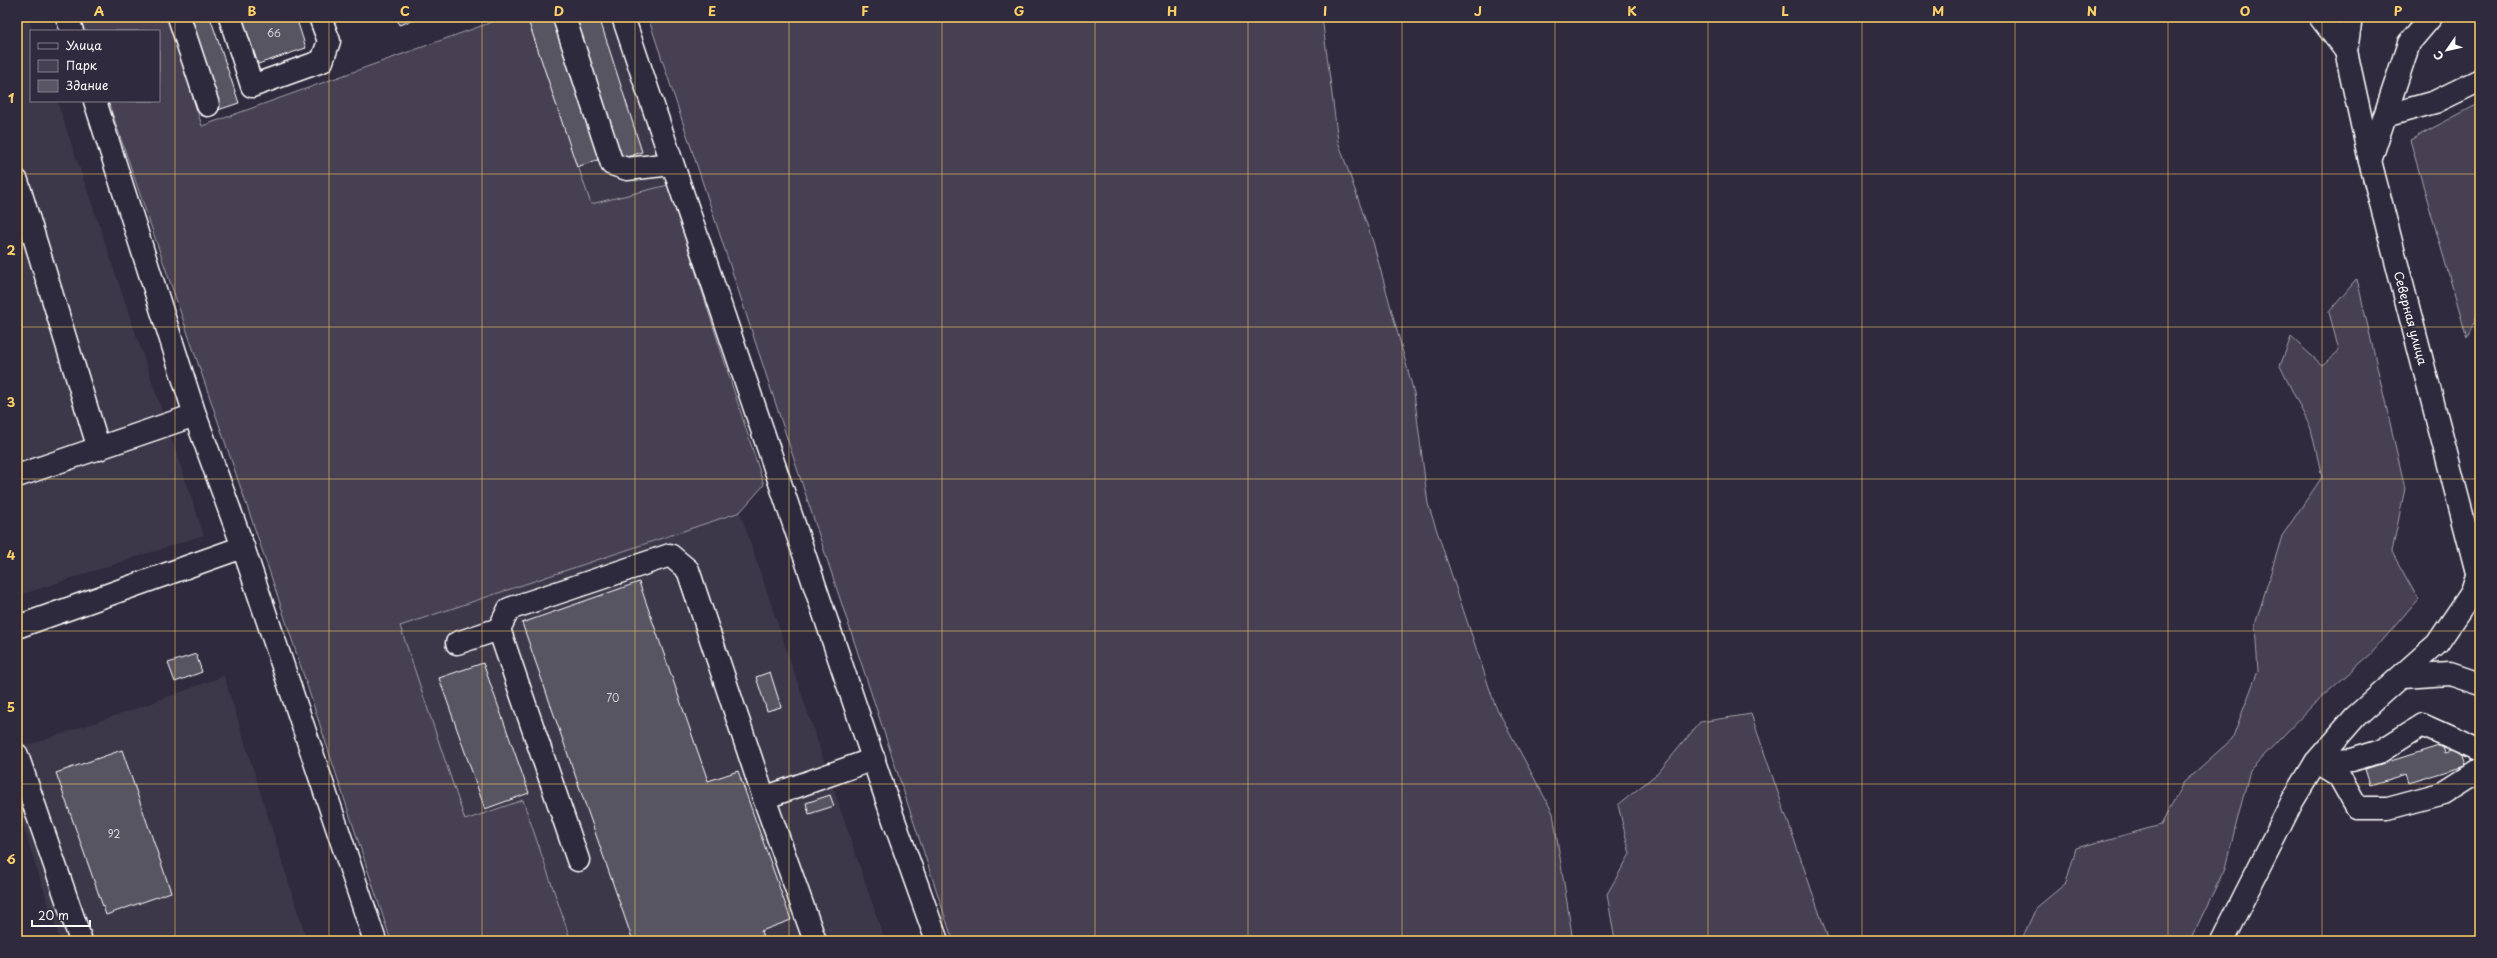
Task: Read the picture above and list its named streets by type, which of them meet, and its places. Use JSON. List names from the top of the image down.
{
  "streets": {
    "street": ["Северная улица"]
  },
  "house_numbers": ["66", "70", "92"],
  "legend": ["Улица", "Парк", "Здание"],
  "scale_bar": "20 m",
  "north": "bottom left",
  "grid": {
    "columns": [
      "A",
      "B",
      "C",
      "D",
      "E",
      "F",
      "G",
      "H",
      "I",
      "J",
      "K",
      "L",
      "M",
      "N",
      "O",
      "P"
    ],
    "rows": [
      "1",
      "2",
      "3",
      "4",
      "5",
      "6"
    ]
  }
}
